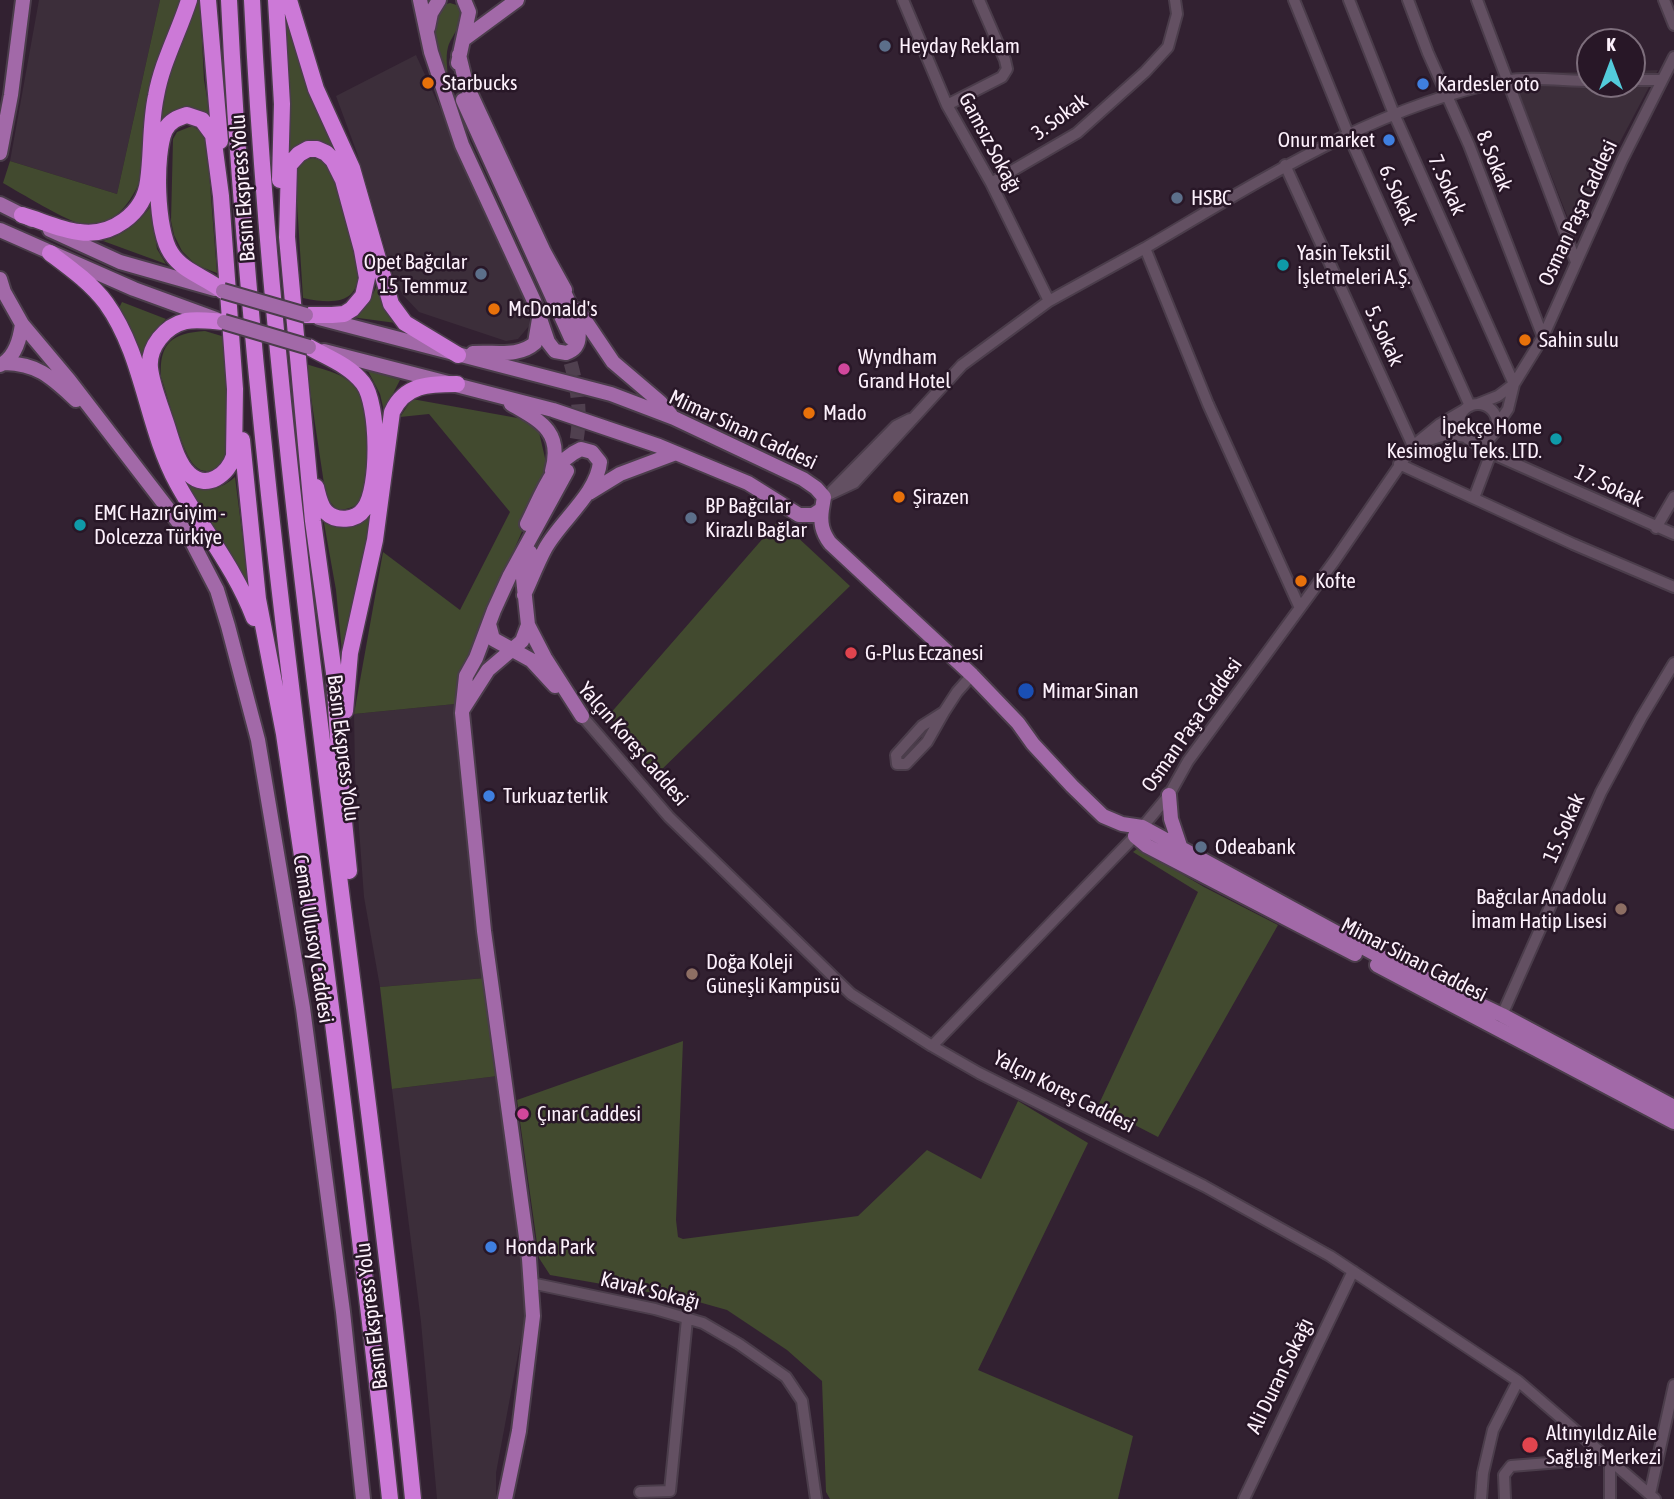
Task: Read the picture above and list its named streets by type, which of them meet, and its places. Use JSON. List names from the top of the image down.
{
  "streets": {
    "highway": ["Basın Ekspress Yolu"],
    "main road": ["Mimar Sinan Caddesi", "Yalçın Koreş Caddesi", "Cemal Ulusoy Caddesi"],
    "street": [
      "3. Sokak",
      "Gamsız Sokağı",
      "8. Sokak",
      "7. Sokak",
      "6. Sokak",
      "Osman Paşa Caddesi",
      "5. Sokak",
      "17. Sokak",
      "15. Sokak",
      "Kavak Sokağı",
      "Ali Duran Sokağı"
    ]
  },
  "crossings": [
    ["3. Sokak", "Gamsız Sokağı"],
    ["8. Sokak", "Osman Paşa Caddesi"],
    ["7. Sokak", "Osman Paşa Caddesi"],
    ["6. Sokak", "Osman Paşa Caddesi"],
    ["6. Sokak", "17. Sokak"],
    ["Osman Paşa Caddesi", "5. Sokak"],
    ["Osman Paşa Caddesi", "Mimar Sinan Caddesi"],
    ["Osman Paşa Caddesi", "17. Sokak"],
    ["Osman Paşa Caddesi", "Yalçın Koreş Caddesi"],
    ["Mimar Sinan Caddesi", "15. Sokak"],
    ["Yalçın Koreş Caddesi", "Ali Duran Sokağı"]
  ],
  "places": [
    "Heyday Reklam",
    "Starbucks",
    "Kardesler oto",
    "Onur market",
    "HSBC",
    "Yasin Tekstil İşletmeleri A.Ş.",
    "Opet Bağcılar 15 Temmuz",
    "McDonald's",
    "Sahin sulu",
    "Wyndham Grand Hotel",
    "Mado",
    "İpekçe Home Kesimoğlu Teks. LTD.",
    "Şirazen",
    "BP Bağcılar Kirazlı Bağlar",
    "EMC Hazır Giyim - Dolcezza Türkiye",
    "Kofte",
    "G-Plus Eczanesi",
    "Mimar Sinan",
    "Turkuaz terlik",
    "Odeabank",
    "Bağcılar Anadolu İmam Hatip Lisesi",
    "Doğa Koleji Güneşli Kampüsü",
    "Çınar Caddesi",
    "Honda Park",
    "Altınyıldız Aile Sağlığı Merkezi"
  ],
  "north": "top"
}
